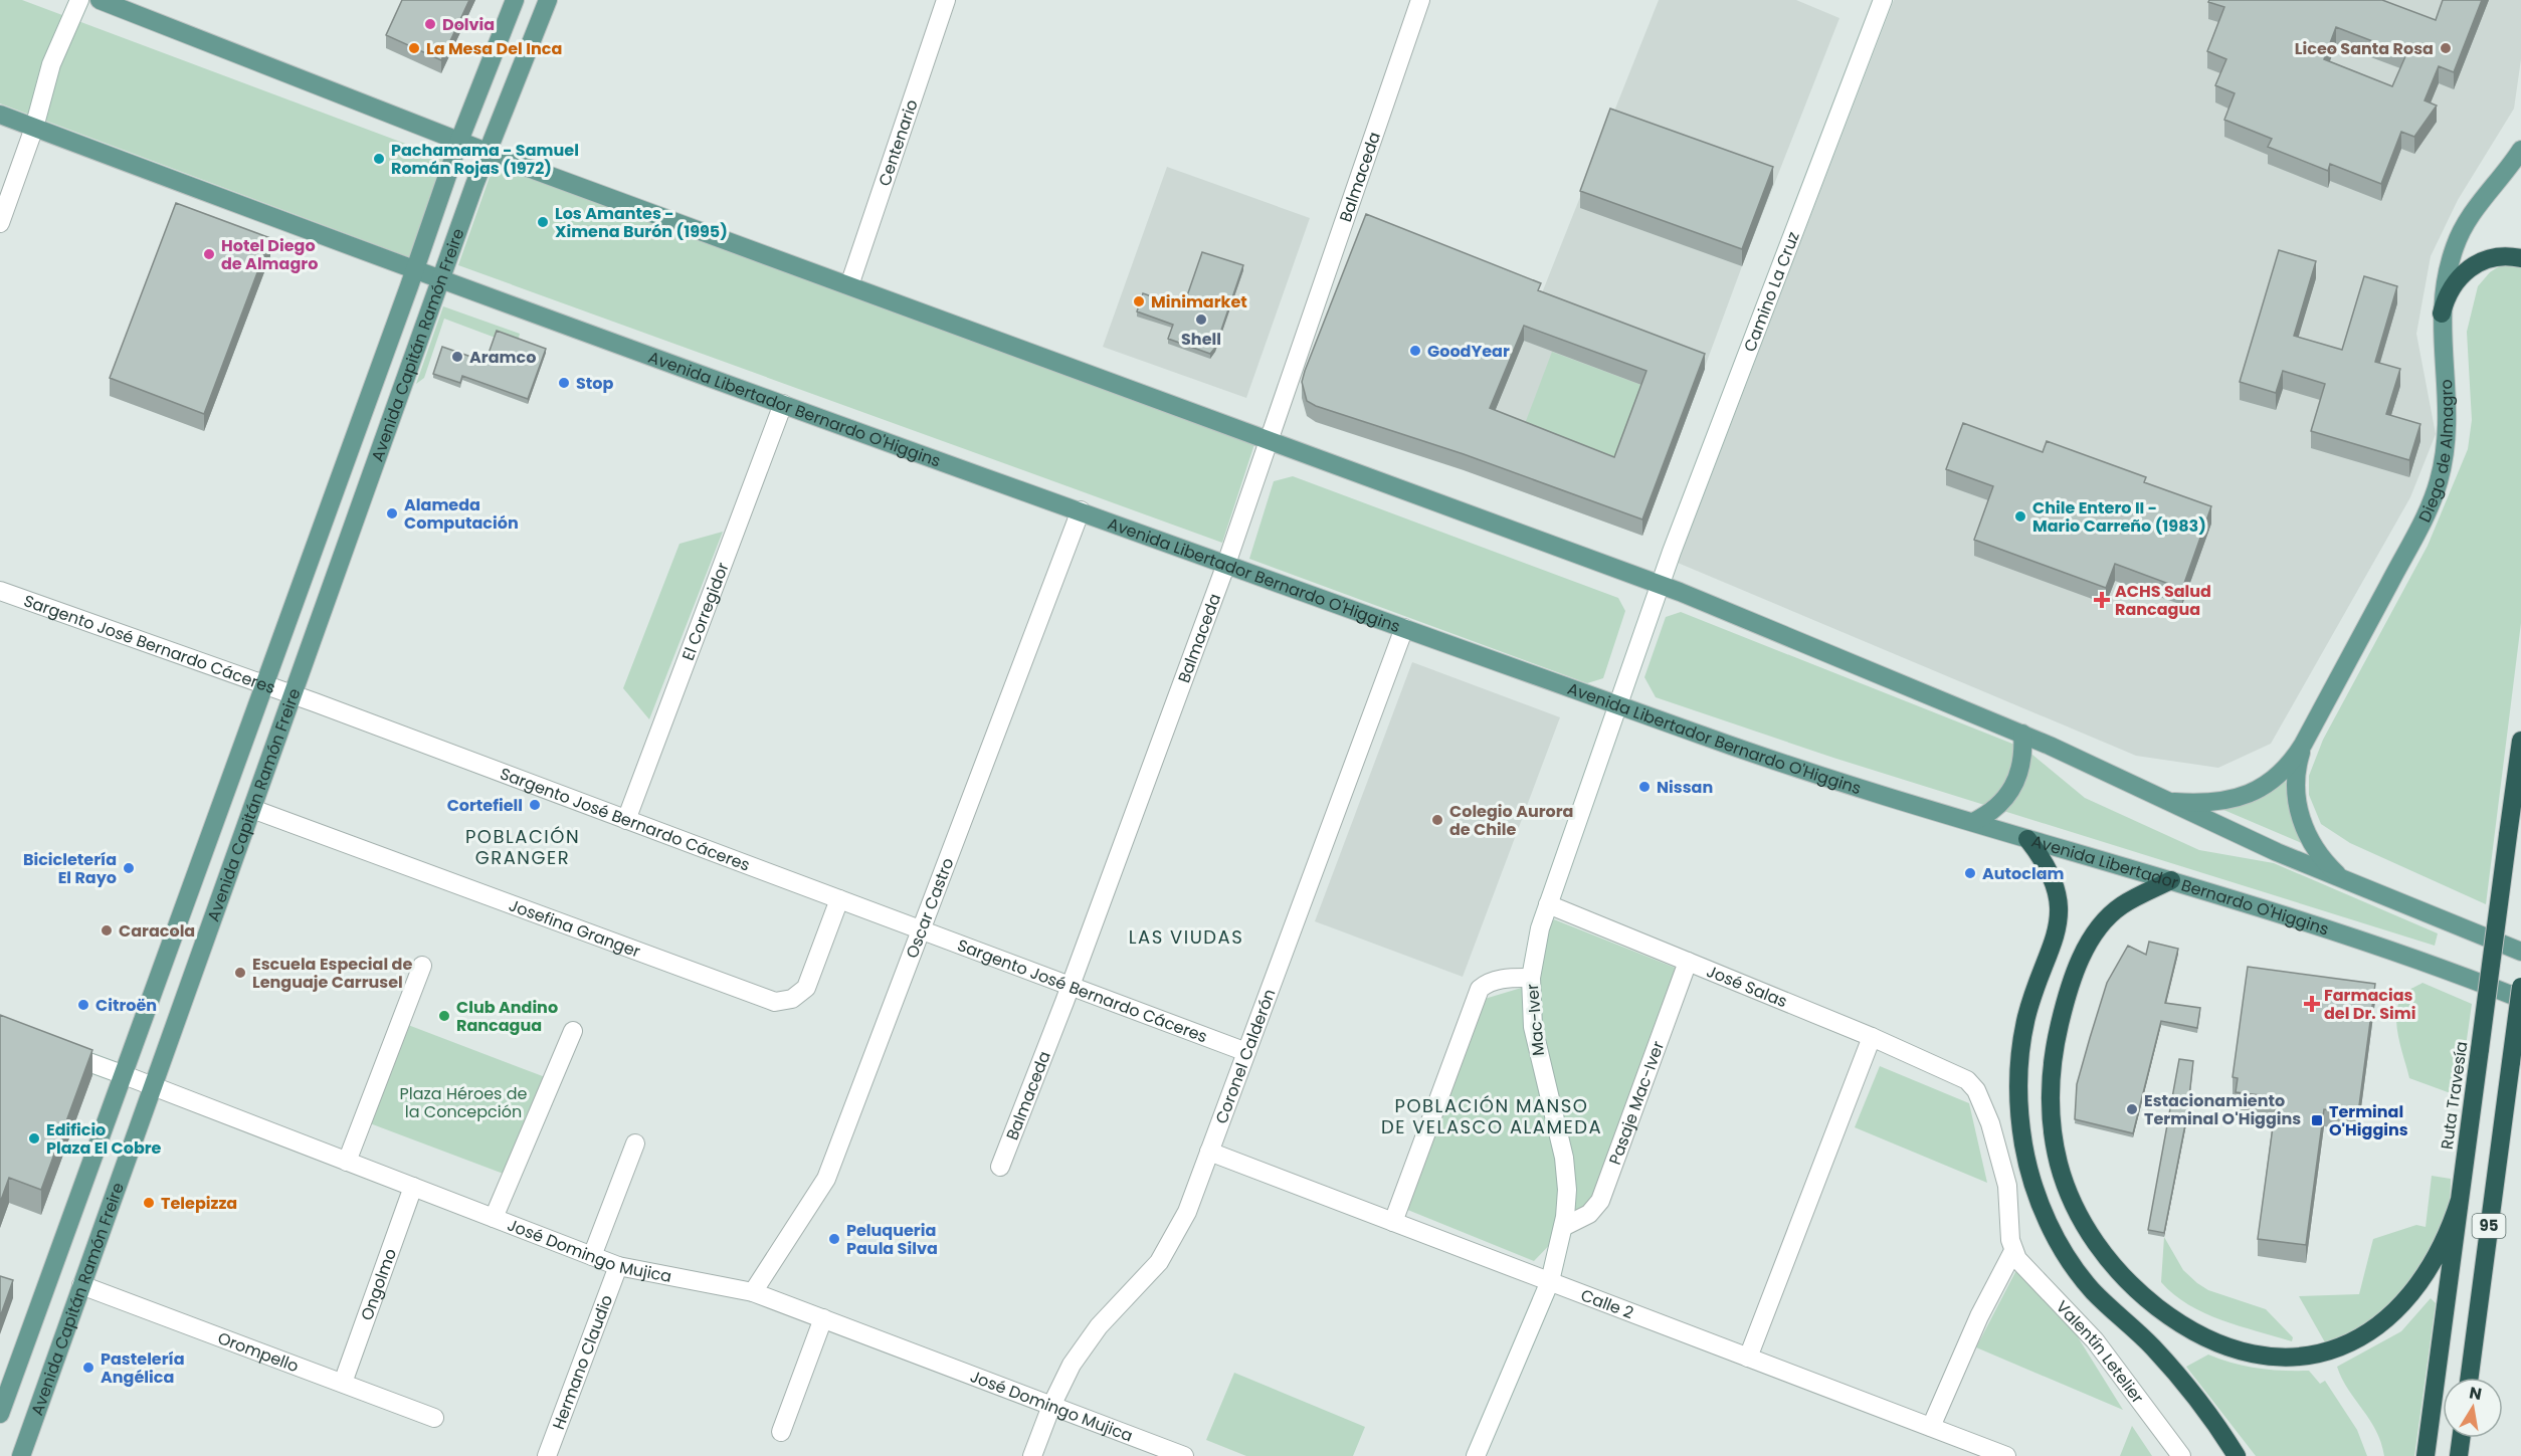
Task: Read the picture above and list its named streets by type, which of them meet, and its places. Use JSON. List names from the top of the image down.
{
  "streets": {
    "highway": ["Ruta Travesía", "95"],
    "main road": ["Avenida Capitán Ramón Freire", "Avenida Libertador Bernardo O'Higgins", "Diego de Almagro"],
    "street": [
      "Centenario",
      "Balmaceda",
      "Camino La Cruz",
      "El Corregidor",
      "Sargento José Bernardo Cáceres",
      "Oscar Castro",
      "Josefina Granger",
      "José Salas",
      "Mac-Iver",
      "Coronel Calderón",
      "Pasaje Mac-Iver",
      "José Domingo Mujica",
      "Ongolmo",
      "Calle 2",
      "Orompello",
      "Valentín Letelier",
      "Hermano Claudio"
    ]
  },
  "crossings": [
    ["Balmaceda", "Avenida Libertador Bernardo O'Higgins"],
    ["Balmaceda", "Sargento José Bernardo Cáceres"],
    ["Camino La Cruz", "Mac-Iver"],
    ["Avenida Capitán Ramón Freire", "Avenida Libertador Bernardo O'Higgins"],
    ["Avenida Capitán Ramón Freire", "Sargento José Bernardo Cáceres"],
    ["Avenida Capitán Ramón Freire", "Josefina Granger"],
    ["Avenida Capitán Ramón Freire", "José Domingo Mujica"],
    ["Avenida Capitán Ramón Freire", "Orompello"],
    ["Avenida Libertador Bernardo O'Higgins", "El Corregidor"],
    ["Avenida Libertador Bernardo O'Higgins", "Oscar Castro"],
    ["Avenida Libertador Bernardo O'Higgins", "Mac-Iver"],
    ["Avenida Libertador Bernardo O'Higgins", "Coronel Calderón"],
    ["El Corregidor", "Sargento José Bernardo Cáceres"],
    ["Sargento José Bernardo Cáceres", "Oscar Castro"],
    ["Sargento José Bernardo Cáceres", "Josefina Granger"],
    ["Sargento José Bernardo Cáceres", "Coronel Calderón"],
    ["Oscar Castro", "José Domingo Mujica"],
    ["José Salas", "Mac-Iver"],
    ["José Salas", "Pasaje Mac-Iver"],
    ["José Salas", "Valentín Letelier"],
    ["Mac-Iver", "Pasaje Mac-Iver"],
    ["Mac-Iver", "Calle 2"],
    ["Coronel Calderón", "José Domingo Mujica"],
    ["Coronel Calderón", "Calle 2"],
    ["José Domingo Mujica", "Ongolmo"],
    ["José Domingo Mujica", "Hermano Claudio"],
    ["Ongolmo", "Orompello"]
  ],
  "districts": ["POBLACIÓN GRANGER", "LAS VIUDAS", "POBLACIÓN MANSO DE VELASCO ALAMEDA"],
  "parks": ["Plaza Héroes de la Concepción"],
  "places": {
    "other": [
      "Dolvia",
      "La Mesa Del Inca",
      "Liceo Santa Rosa",
      "Pachamama - Samuel Román Rojas (1972)",
      "Los Amantes - Ximena Burón (1995)",
      "Hotel Diego de Almagro",
      "Minimarket",
      "Shell",
      "GoodYear",
      "Aramco",
      "Stop",
      "Alameda Computación",
      "Chile Entero II - Mario Carreño (1983)",
      "Nissan",
      "Cortefiell",
      "Colegio Aurora de Chile",
      "Bicicletería El Rayo",
      "Autoclam",
      "Caracola",
      "Escuela Especial de Lenguaje Carrusel",
      "Citroën",
      "Club Andino Rancagua",
      "Estacionamiento Terminal O'Higgins",
      "Edificio Plaza El Cobre",
      "Telepizza",
      "Peluqueria Paula Silva",
      "Pastelería Angélica"
    ],
    "health": ["ACHS Salud Rancagua", "Farmacias del Dr. Simi"],
    "transit": ["Terminal O'Higgins"]
  },
  "north": "top"
}
